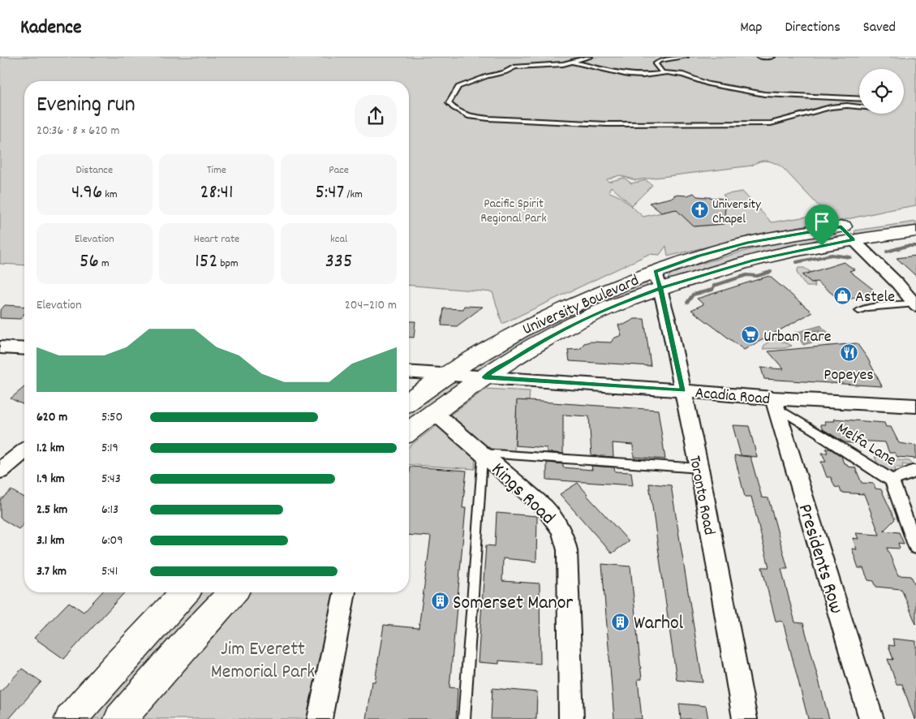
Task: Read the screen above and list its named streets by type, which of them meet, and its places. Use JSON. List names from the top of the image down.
{
  "streets": {
    "main road": ["University Boulevard"],
    "street": [
      "Acadia Road",
      "Melfa Lane",
      "Kings Road",
      "Toronto Road",
      "Presidents Row"
    ]
  },
  "crossings": [
    ["University Boulevard", "Acadia Road"],
    ["University Boulevard", "Kings Road"],
    ["University Boulevard", "Toronto Road"],
    ["Acadia Road", "Toronto Road"],
    ["Acadia Road", "Presidents Row"]
  ],
  "parks": ["Pacific Spirit Regional Park", "Jim Everett Memorial Park"],
  "places": {
    "church": ["University Chapel"],
    "shop": ["Astele"],
    "supermarket": ["Urban Fare"],
    "restaurant": ["Popeyes"],
    "building": ["Somerset Manor", "Warhol"]
  },
  "page": {
    "header": "Kadence",
    "nav": ["Map", "Directions", "Saved"],
    "heading": ["Evening run", "20:36 · 8 × 620 m"],
    "stats": [
      ["Distance", "4.96 km"],
      ["Time", "28:41"],
      ["Pace", "5:47 /km"],
      ["Elevation", "56 m"],
      ["Heart rate", "152 bpm"],
      ["kcal", "335"]
    ],
    "chart": ["Elevation", "204–210 m"],
    "list": [
      {
        "name": "620 m",
        "note": "5:50"
      },
      {
        "name": "1.2 km",
        "note": "5:19"
      },
      {
        "name": "1.9 km",
        "note": "5:43"
      },
      {
        "name": "2.5 km",
        "note": "6:13"
      },
      {
        "name": "3.1 km",
        "note": "6:09"
      },
      {
        "name": "3.7 km",
        "note": "5:41"
      }
    ]
  }
}
